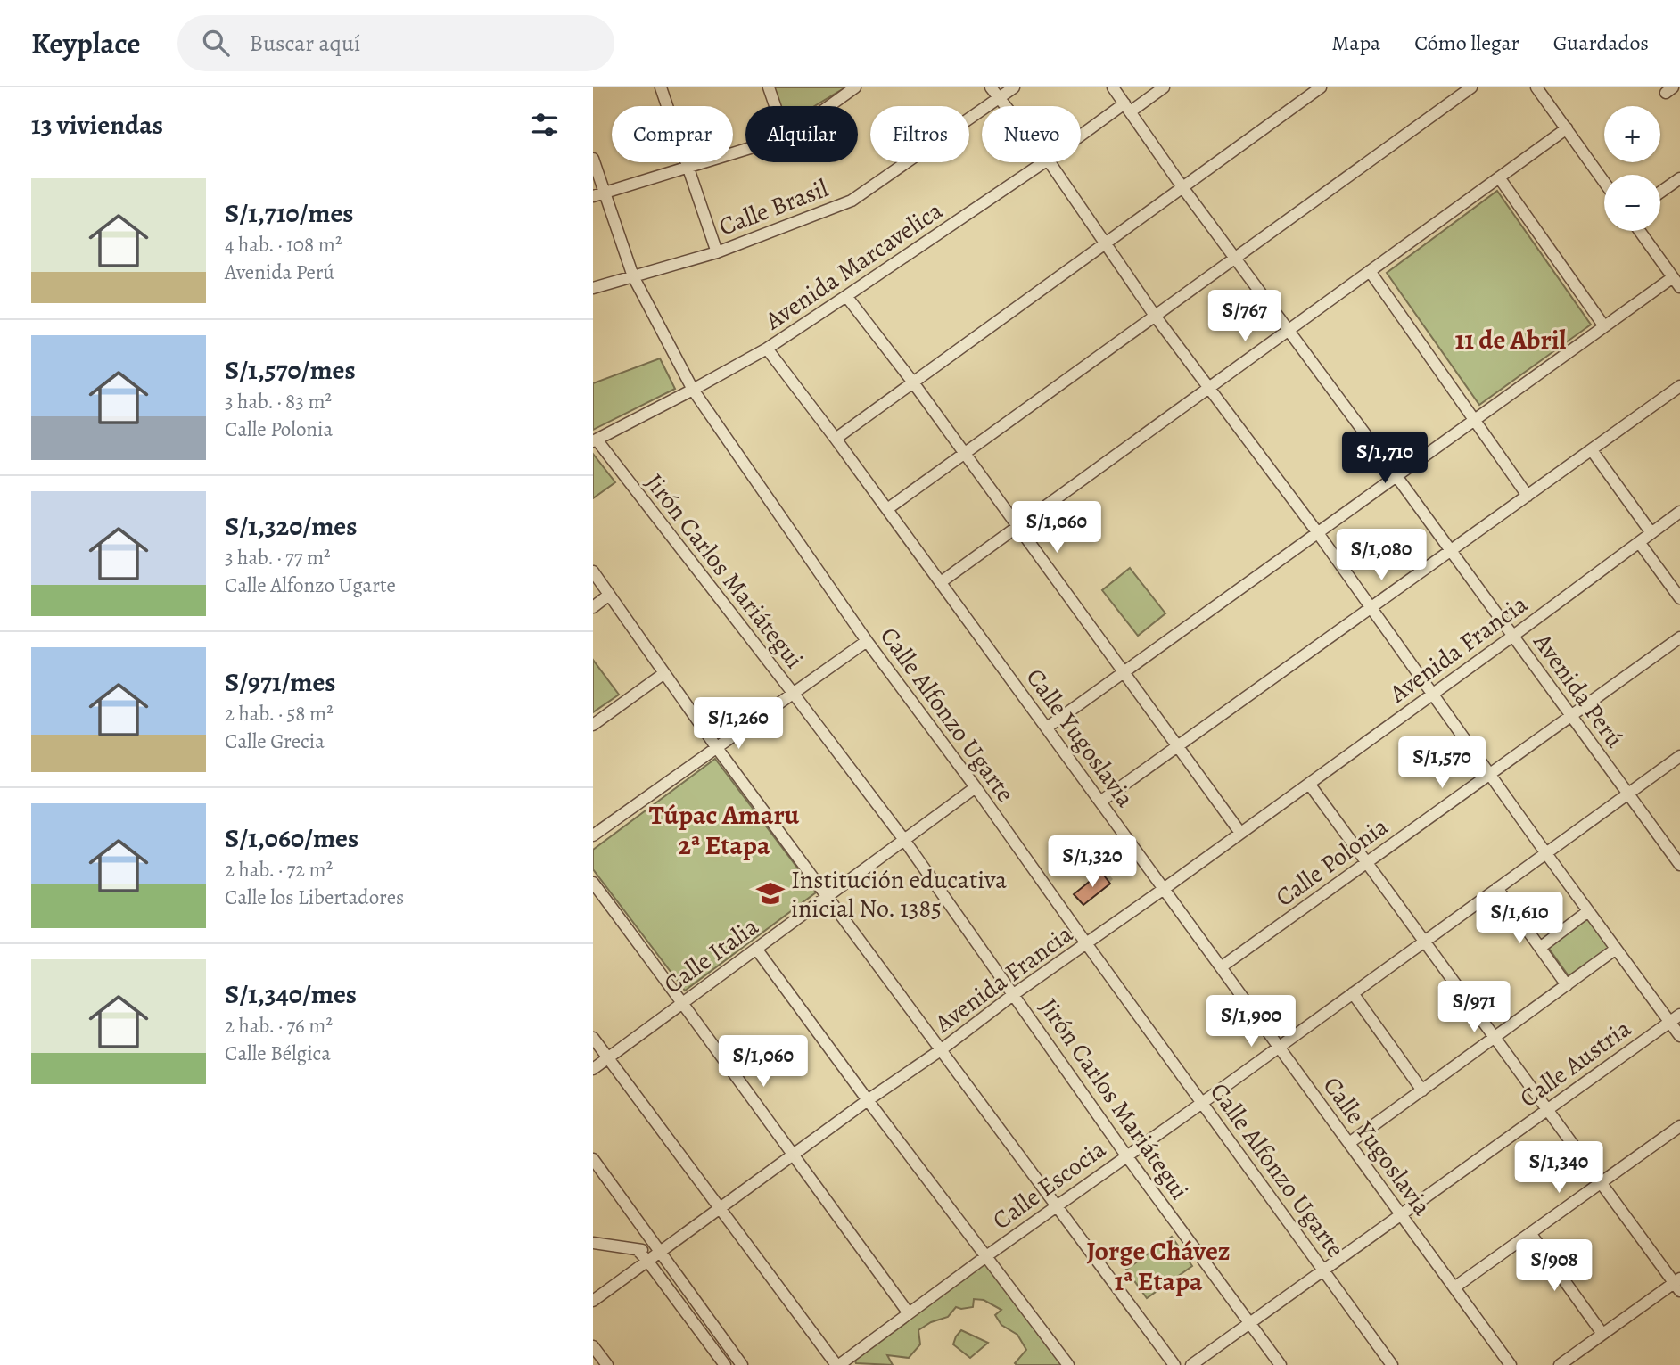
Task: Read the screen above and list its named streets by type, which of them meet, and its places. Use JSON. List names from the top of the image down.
{
  "streets": {
    "street": [
      "Calle Brasil",
      "Avenida Marcavelica",
      "Jirón Carlos Mariátegui",
      "Avenida Francia",
      "Avenida Perú",
      "Calle Alfonzo Ugarte",
      "Calle Yugoslavia",
      "Calle Polonia",
      "Calle Italia",
      "Calle Austria",
      "Calle Escocia"
    ]
  },
  "crossings": [
    ["Calle Brasil", "Calle Alfonzo Ugarte"],
    ["Avenida Marcavelica", "Jirón Carlos Mariátegui"],
    ["Avenida Marcavelica", "Avenida Perú"],
    ["Avenida Marcavelica", "Calle Alfonzo Ugarte"],
    ["Avenida Marcavelica", "Calle Yugoslavia"],
    ["Jirón Carlos Mariátegui", "Avenida Francia"],
    ["Jirón Carlos Mariátegui", "Calle Italia"],
    ["Jirón Carlos Mariátegui", "Calle Austria"],
    ["Jirón Carlos Mariátegui", "Calle Escocia"],
    ["Avenida Francia", "Avenida Perú"],
    ["Avenida Francia", "Calle Alfonzo Ugarte"],
    ["Avenida Francia", "Calle Yugoslavia"],
    ["Avenida Perú", "Calle Polonia"],
    ["Avenida Perú", "Calle Escocia"],
    ["Calle Alfonzo Ugarte", "Calle Italia"],
    ["Calle Alfonzo Ugarte", "Calle Austria"],
    ["Calle Alfonzo Ugarte", "Calle Escocia"],
    ["Calle Yugoslavia", "Calle Polonia"],
    ["Calle Yugoslavia", "Calle Austria"],
    ["Calle Yugoslavia", "Calle Escocia"]
  ],
  "districts": ["11 de Abril", "Túpac Amaru 2ª Etapa", "Jorge Chávez 1ª Etapa"],
  "places": {
    "school or university": ["Institución educativa inicial No. 1385"]
  },
  "page": {
    "header": "Keyplace",
    "search": "Buscar aquí",
    "nav": ["Mapa", "Cómo llegar", "Guardados"],
    "heading": "13 viviendas",
    "map_buttons": ["+", "−"],
    "chip": [
      "Comprar",
      "Alquilar",
      "Filtros",
      "Nuevo"
    ],
    "list": [
      {
        "name": "S/1,710/mes",
        "note": "4 hab. · 108 m² · Avenida Perú"
      },
      {
        "name": "S/1,570/mes",
        "note": "3 hab. · 83 m² · Calle Polonia"
      },
      {
        "name": "S/1,320/mes",
        "note": "3 hab. · 77 m² · Calle Alfonzo Ugarte"
      },
      {
        "name": "S/971/mes",
        "note": "2 hab. · 58 m² · Calle Grecia"
      },
      {
        "name": "S/1,060/mes",
        "note": "2 hab. · 72 m² · Calle los Libertadores"
      },
      {
        "name": "S/1,340/mes",
        "note": "2 hab. · 76 m² · Calle Bélgica"
      }
    ],
    "price": [
      "S/767",
      "S/1,710",
      "S/1,060",
      "S/1,080",
      "S/1,260",
      "S/1,570",
      "S/1,320",
      "S/1,610",
      "S/971",
      "S/1,900",
      "S/1,060",
      "S/1,340",
      "S/908"
    ]
  }
}
